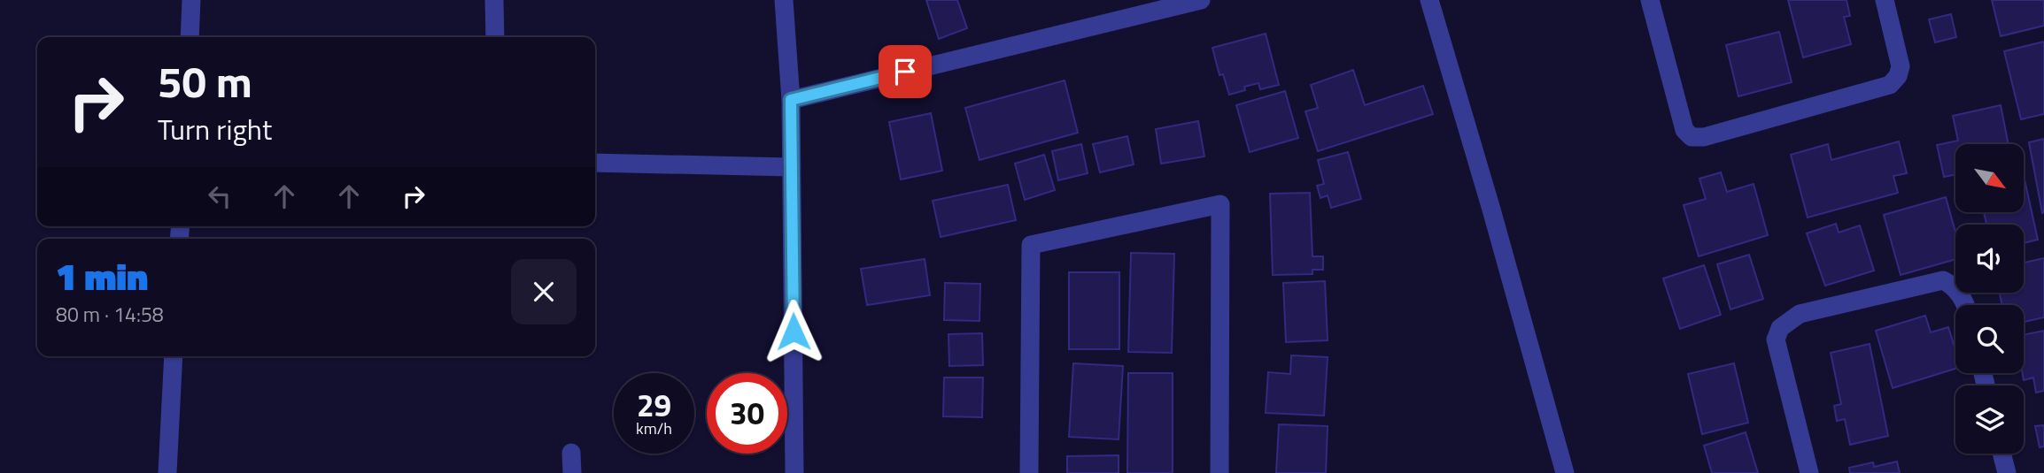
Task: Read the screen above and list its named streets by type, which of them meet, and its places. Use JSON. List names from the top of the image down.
{
  "north": "bottom right",
  "page": {
    "turn": ["50 m", "Turn right"],
    "heading": ["1 min", "80 m · 14:58"],
    "speed": "29 km/h",
    "limit": "30"
  }
}
